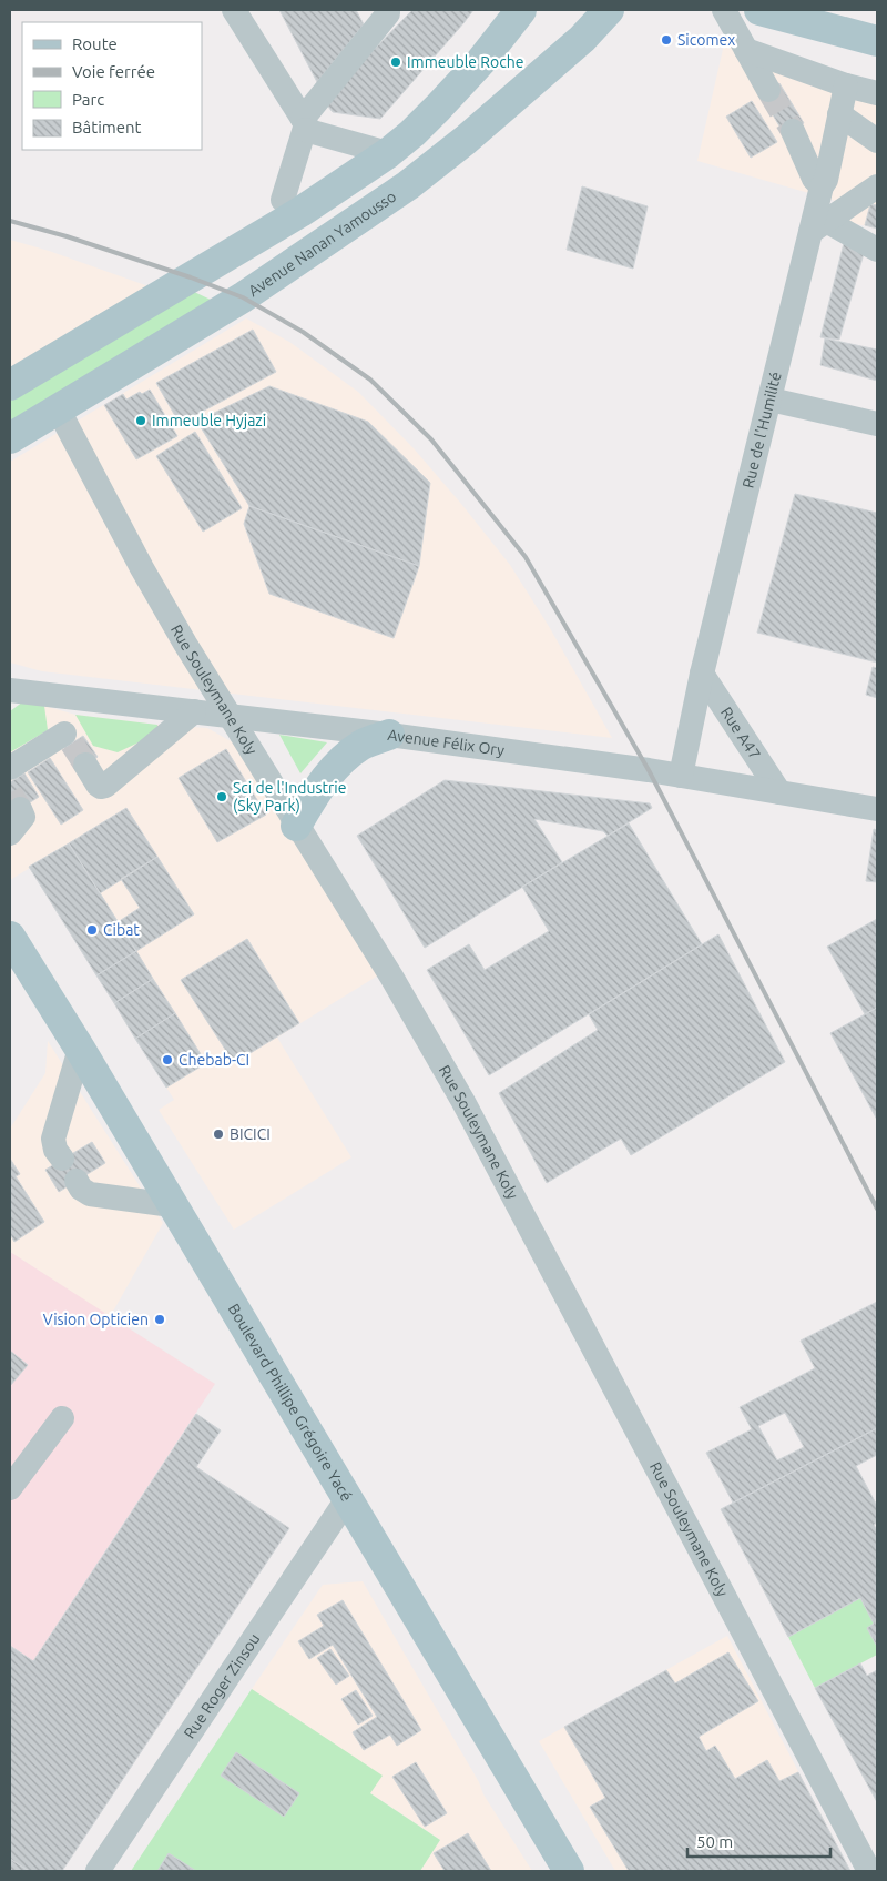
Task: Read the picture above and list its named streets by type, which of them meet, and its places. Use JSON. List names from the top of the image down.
{
  "streets": {
    "main road": ["Avenue Nanan Yamousso", "Boulevard Phillipe Grégoire Yacé"],
    "street": [
      "Rue de l'Humilité",
      "Rue Souleymane Koly",
      "Rue A47",
      "Avenue Félix Ory",
      "Rue Roger Zinsou"
    ]
  },
  "crossings": [
    ["Avenue Nanan Yamousso", "Rue Souleymane Koly"],
    ["Rue de l'Humilité", "Rue A47"],
    ["Rue de l'Humilité", "Avenue Félix Ory"],
    ["Rue Souleymane Koly", "Avenue Félix Ory"],
    ["Rue A47", "Avenue Félix Ory"],
    ["Boulevard Phillipe Grégoire Yacé", "Rue Roger Zinsou"]
  ],
  "places": [
    "Sicomex",
    "Immeuble Roche",
    "Immeuble Hyjazi",
    "Sci de l'Industrie (Sky Park)",
    "Cibat",
    "Chebab-CI",
    "BICICI",
    "Vision Opticien"
  ],
  "legend": [
    "Route",
    "Voie ferrée",
    "Parc",
    "Bâtiment"
  ],
  "scale_bar": "50 m"
}
